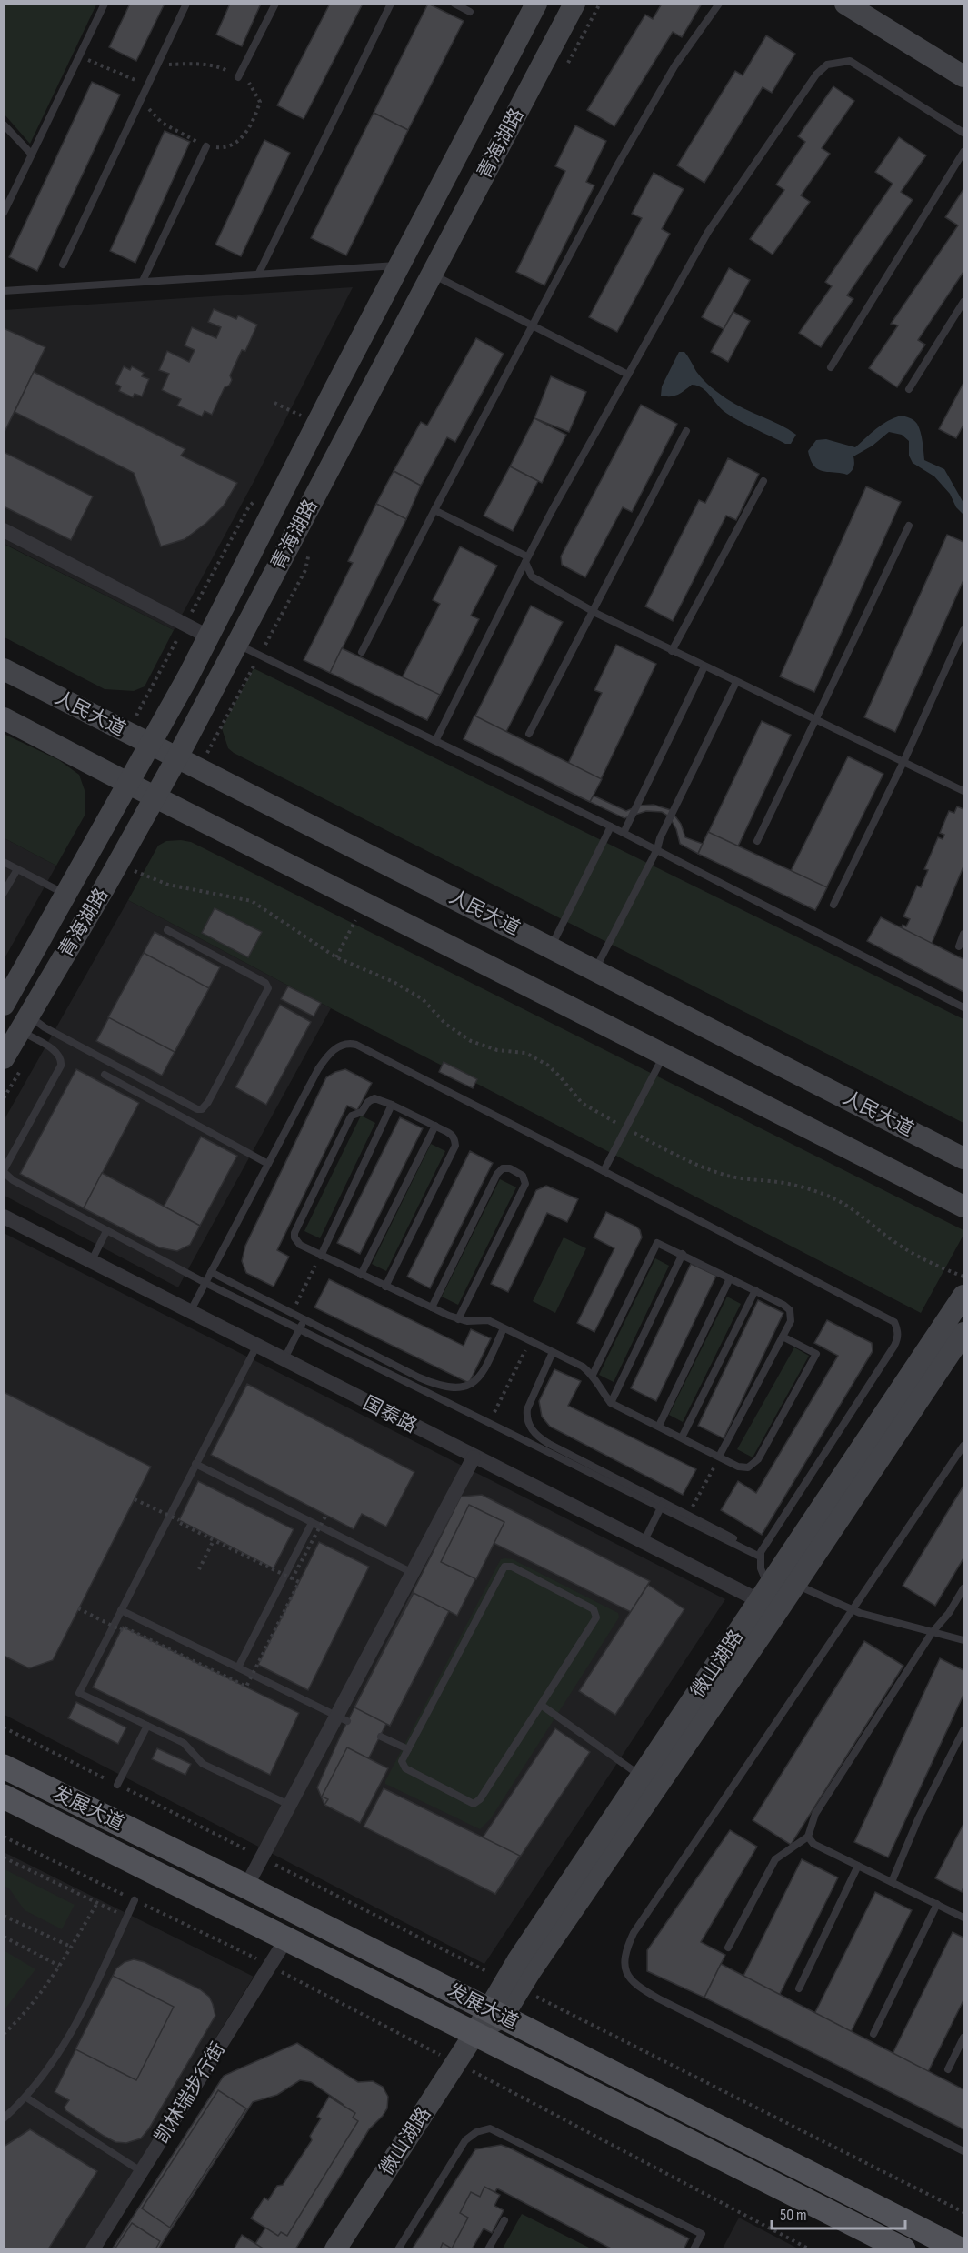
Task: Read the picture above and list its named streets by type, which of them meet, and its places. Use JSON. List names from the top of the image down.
{
  "streets": {
    "main road": [
      "青海湖路",
      "人民大道",
      "微山湖路",
      "发展大道"
    ],
    "street": ["国泰路", "凯林瑞步行街"]
  },
  "crossings": [
    ["青海湖路", "人民大道"],
    ["国泰路", "微山湖路"],
    ["微山湖路", "发展大道"],
    ["发展大道", "凯林瑞步行街"]
  ],
  "scale_bar": "50 m"
}
